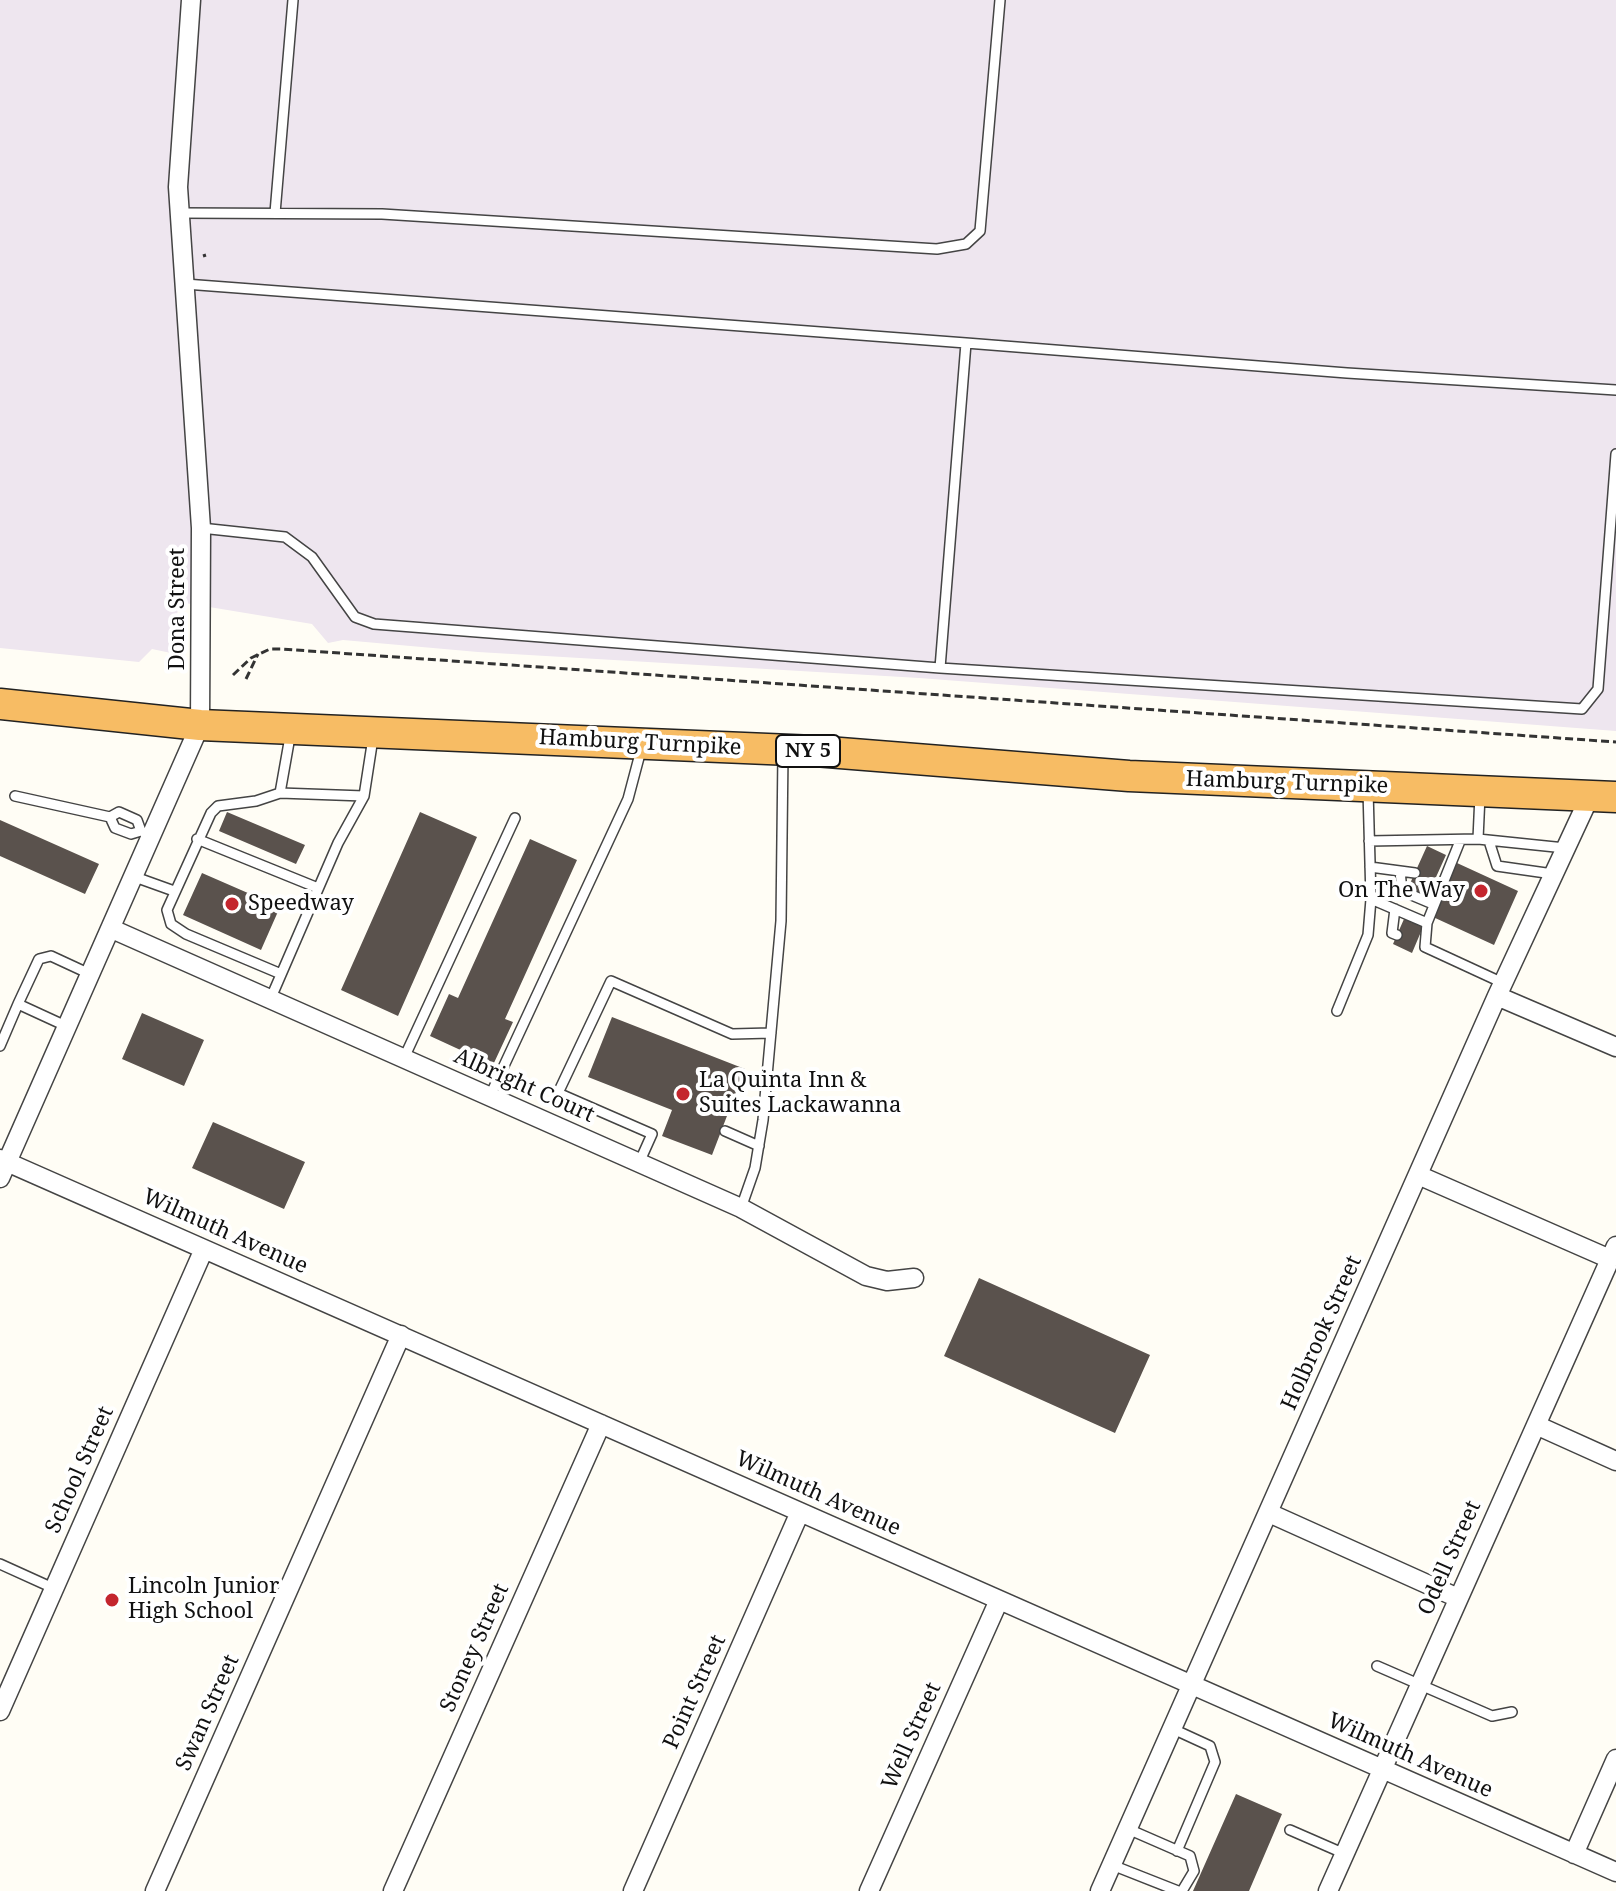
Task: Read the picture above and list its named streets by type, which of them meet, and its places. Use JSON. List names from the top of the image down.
{
  "streets": {
    "highway": ["Hamburg Turnpike", "NY 5"],
    "street": [
      "Dona Street",
      "Albright Court",
      "Wilmuth Avenue",
      "Holbrook Street",
      "School Street",
      "Odell Street",
      "Stoney Street",
      "Point Street",
      "Swan Street",
      "Well Street"
    ]
  },
  "crossings": [
    ["Dona Street", "Hamburg Turnpike"],
    ["Dona Street", "Albright Court"],
    ["Dona Street", "Wilmuth Avenue"],
    ["Hamburg Turnpike", "Holbrook Street"],
    ["Wilmuth Avenue", "Holbrook Street"],
    ["Wilmuth Avenue", "School Street"],
    ["Wilmuth Avenue", "Odell Street"],
    ["Wilmuth Avenue", "Stoney Street"],
    ["Wilmuth Avenue", "Point Street"],
    ["Wilmuth Avenue", "Swan Street"],
    ["Wilmuth Avenue", "Well Street"]
  ],
  "places": [
    "On The Way",
    "Speedway",
    "La Quinta Inn & Suites Lackawanna",
    "Lincoln Junior High School"
  ]
}
